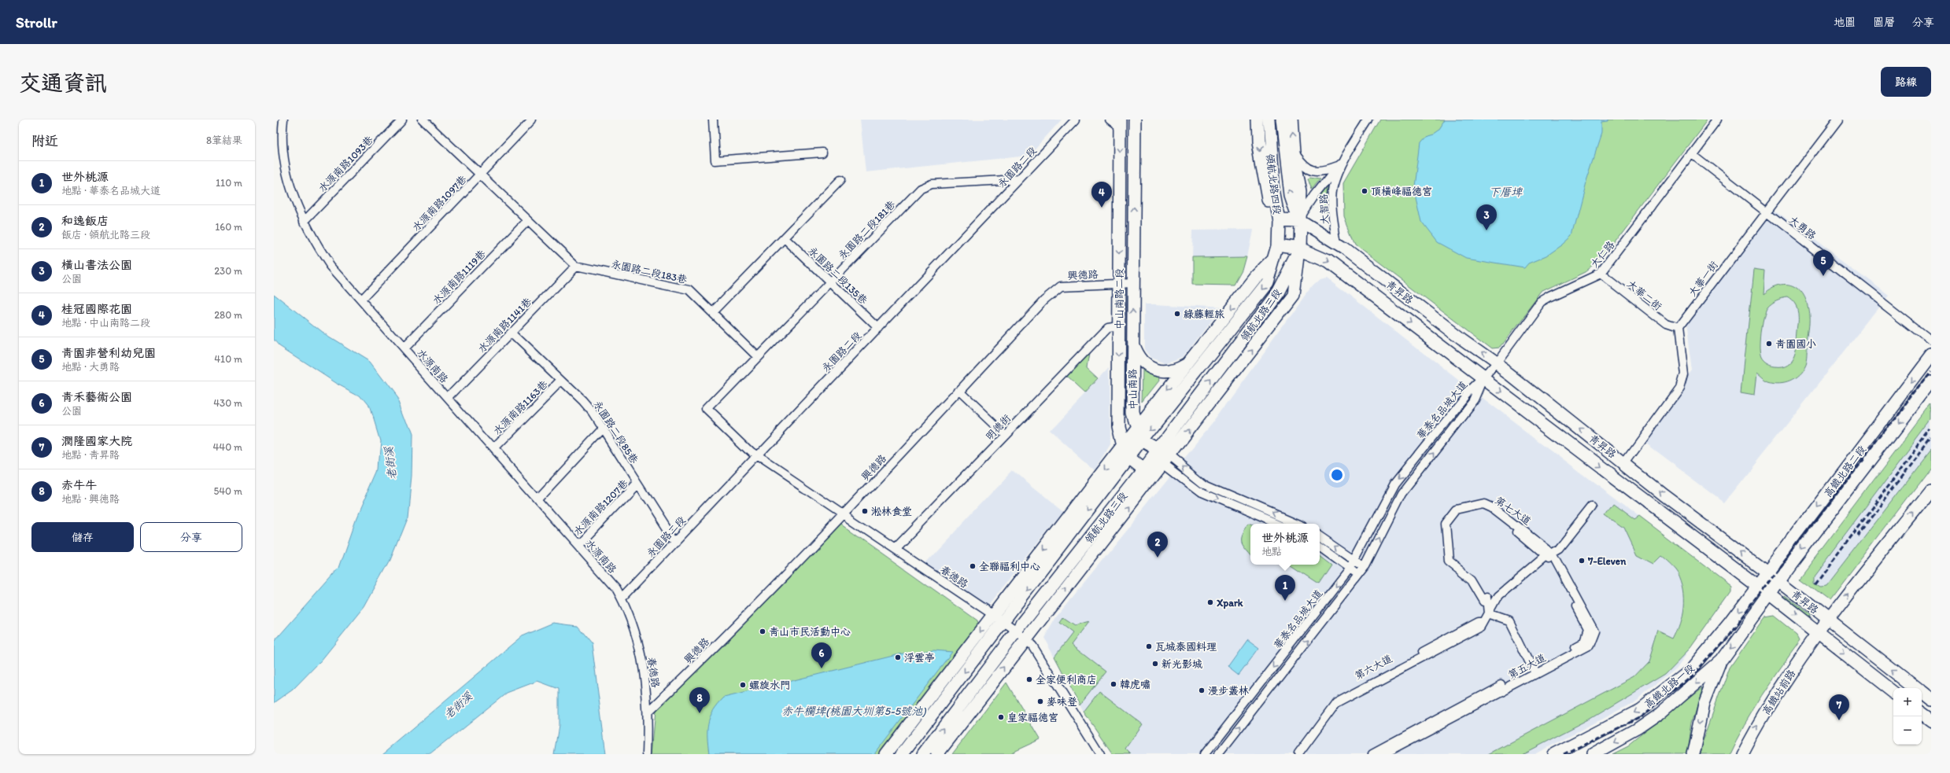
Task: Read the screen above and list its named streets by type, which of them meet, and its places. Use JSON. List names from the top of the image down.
{
  "streets": {
    "street": [
      "水源南路1093巷",
      "永園路二段",
      "領航北路四段",
      "水源南路1097巷",
      "大智路",
      "大勇路",
      "永園路二段181巷",
      "大仁路",
      "永園路二段183巷",
      "興德路",
      "永園路二段135巷",
      "水源南路1119巷",
      "大華一街",
      "青昇路",
      "大華二街",
      "中山南路二段",
      "領航北路三段",
      "水源南路1141巷",
      "水源南路",
      "中山南路",
      "水源南路1163巷",
      "華泰名品城大道",
      "明德街",
      "永園路二段85巷",
      "高鐵北路二段",
      "水源南路1207巷",
      "第七大道",
      "春德路",
      "第五大道",
      "第六大道",
      "高鐵北路一段",
      "高鐵站前路"
    ]
  },
  "crossings": [
    ["水源南路1093巷", "水源南路"],
    ["永園路二段", "永園路二段181巷"],
    ["永園路二段", "永園路二段135巷"],
    ["永園路二段", "水源南路"],
    ["永園路二段", "永園路二段85巷"],
    ["永園路二段", "春德路"],
    ["領航北路四段", "大智路"],
    ["領航北路四段", "青昇路"],
    ["領航北路四段", "領航北路三段"],
    ["水源南路1097巷", "水源南路"],
    ["大智路", "青昇路"],
    ["大勇路", "大仁路"],
    ["大勇路", "大華一街"],
    ["永園路二段181巷", "永園路二段183巷"],
    ["永園路二段181巷", "永園路二段135巷"],
    ["大仁路", "青昇路"],
    ["大仁路", "大華二街"],
    ["大仁路", "華泰名品城大道"],
    ["永園路二段183巷", "水源南路1141巷"],
    ["興德路", "中山南路二段"],
    ["興德路", "春德路"],
    ["水源南路1119巷", "水源南路"],
    ["大華一街", "大華二街"],
    ["青昇路", "領航北路三段"],
    ["青昇路", "華泰名品城大道"],
    ["青昇路", "高鐵北路二段"],
    ["青昇路", "高鐵北路一段"],
    ["青昇路", "高鐵站前路"],
    ["中山南路二段", "領航北路三段"],
    ["中山南路二段", "中山南路"],
    ["中山南路二段", "明德街"],
    ["領航北路三段", "中山南路"],
    ["領航北路三段", "春德路"],
    ["水源南路1141巷", "水源南路"],
    ["水源南路1141巷", "永園路二段85巷"],
    ["水源南路", "水源南路1163巷"],
    ["水源南路", "水源南路1207巷"],
    ["水源南路", "春德路"],
    ["水源南路1163巷", "永園路二段85巷"],
    ["明德街", "春德路"],
    ["永園路二段85巷", "水源南路1207巷"],
    ["高鐵北路二段", "高鐵北路一段"],
    ["第七大道", "第五大道"],
    ["第七大道", "第六大道"],
    ["第五大道", "第六大道"]
  ],
  "one_way": ["高鐵北路一段"],
  "water": ["下厝埤", "老街溪", "赤牛欄埤(桃園大圳第5-5號池)"],
  "places": [
    "頂橫峰福德宮",
    "綠藤輕旅",
    "青園國小",
    "淞林食堂",
    "7-Eleven",
    "全聯福利中心",
    "Xpark",
    "青山市民活動中心",
    "瓦城泰國料理",
    "浮雲亭",
    "新光影城",
    "全家便利商店",
    "韓虎嘯",
    "螺旋水門",
    "漫步叢林",
    "麥味登",
    "皇家福德宮"
  ],
  "page": {
    "header": "Strollr",
    "nav": ["地圖", "圖層", "分享"],
    "buttons": [
      "路線",
      ["儲存", "分享"]
    ],
    "title": "交通資訊",
    "heading": ["附近", "8筆結果"],
    "list": [
      {
        "mark": "1",
        "name": "世外桃源",
        "note": "地點 · 華泰名品城大道",
        "value": "110 m"
      },
      {
        "mark": "2",
        "name": "和逸飯店",
        "note": "飯店 · 領航北路三段",
        "value": "160 m"
      },
      {
        "mark": "3",
        "name": "橫山書法公園",
        "note": "公園",
        "value": "230 m"
      },
      {
        "mark": "4",
        "name": "桂冠國際花園",
        "note": "地點 · 中山南路二段",
        "value": "280 m"
      },
      {
        "mark": "5",
        "name": "青園非營利幼兒園",
        "note": "地點 · 大勇路",
        "value": "410 m"
      },
      {
        "mark": "6",
        "name": "青禾藝術公園",
        "note": "公園",
        "value": "430 m"
      },
      {
        "mark": "7",
        "name": "潤隆國家大院",
        "note": "地點 · 青昇路",
        "value": "440 m"
      },
      {
        "mark": "8",
        "name": "赤牛牛",
        "note": "地點 · 興德路",
        "value": "540 m"
      }
    ],
    "pins": [
      "4",
      "3",
      "5",
      "2",
      "1",
      "6",
      "8",
      "7"
    ],
    "popup": ["世外桃源", "地點"],
    "map_buttons": ["+", "−"]
  }
}
